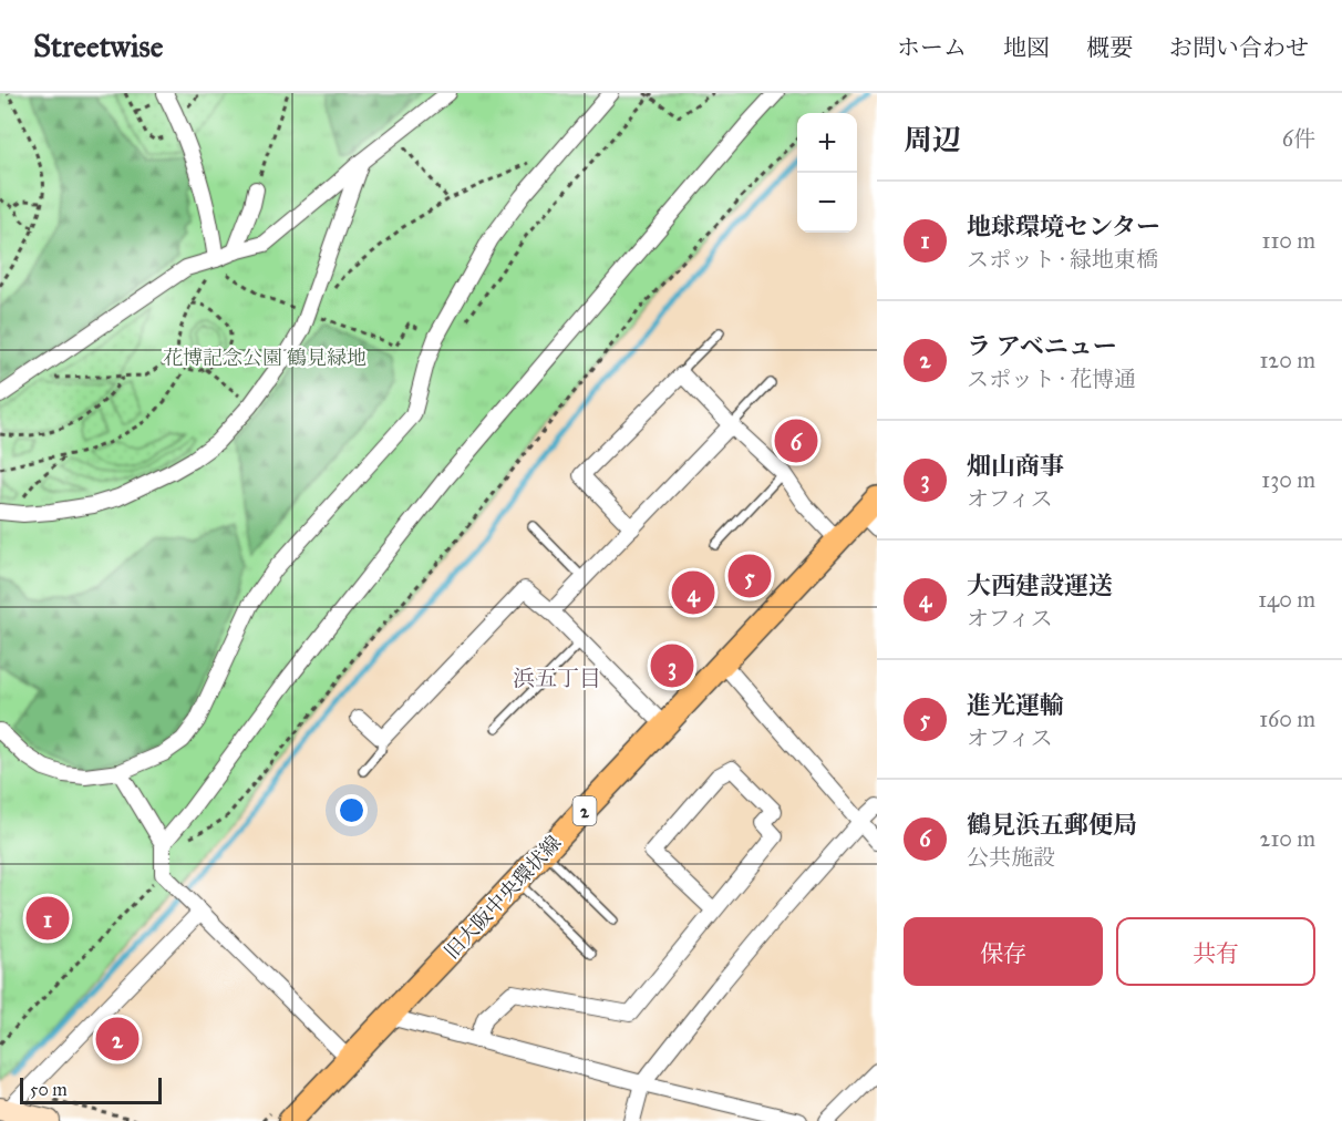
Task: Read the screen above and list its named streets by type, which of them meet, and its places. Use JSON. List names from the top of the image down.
{
  "streets": {
    "main road": ["2", "旧大阪中央環状線"]
  },
  "districts": ["浜五丁目"],
  "parks": ["花博記念公園 鶴見緑地"],
  "scale_bar": "50 m",
  "page": {
    "header": "Streetwise",
    "nav": [
      "ホーム",
      "地図",
      "概要",
      "お問い合わせ"
    ],
    "heading": ["周辺", "6件"],
    "map_buttons": ["+", "−"],
    "list": [
      {
        "mark": "1",
        "name": "地球環境センター",
        "note": "スポット · 緑地東橋",
        "value": "110 m"
      },
      {
        "mark": "2",
        "name": "ラ アベニュー",
        "note": "スポット · 花博通",
        "value": "120 m"
      },
      {
        "mark": "3",
        "name": "畑山商事",
        "note": "オフィス",
        "value": "130 m"
      },
      {
        "mark": "4",
        "name": "大西建設運送",
        "note": "オフィス",
        "value": "140 m"
      },
      {
        "mark": "5",
        "name": "進光運輸",
        "note": "オフィス",
        "value": "160 m"
      },
      {
        "mark": "6",
        "name": "鶴見浜五郵便局",
        "note": "公共施設",
        "value": "210 m"
      }
    ],
    "pins": [
      "6",
      "5",
      "4",
      "3",
      "1",
      "2"
    ],
    "buttons": ["保存", "共有"],
    "scale": "50 m"
  }
}
